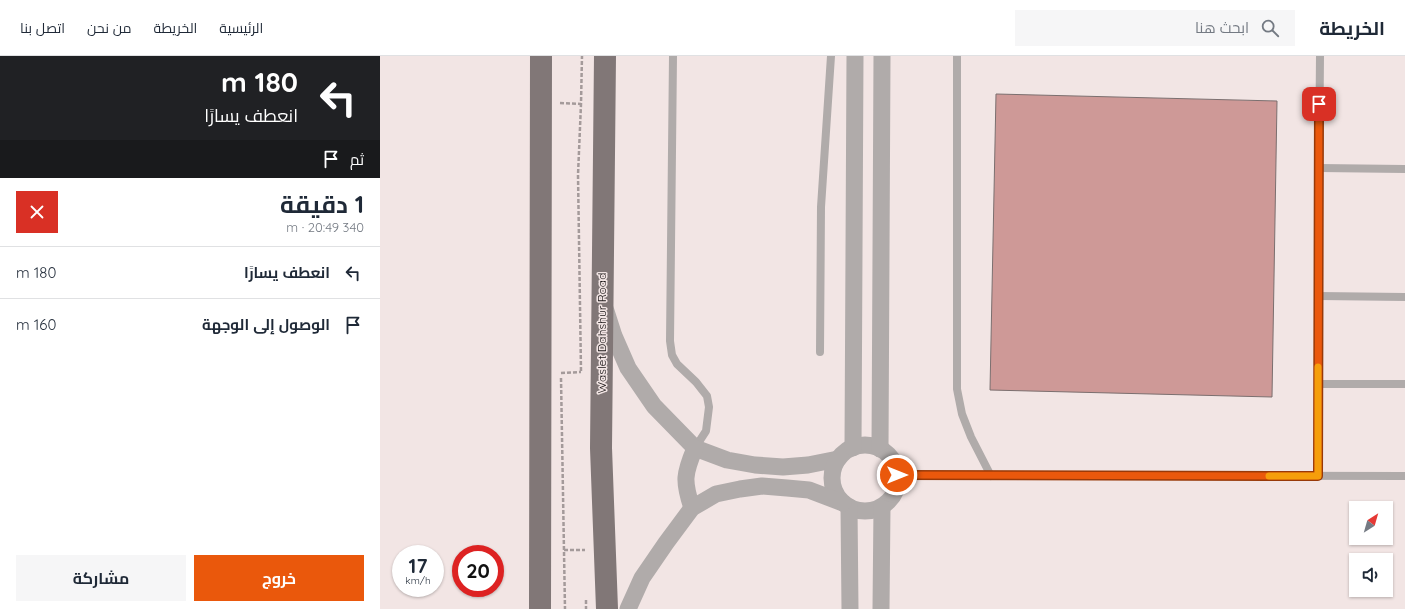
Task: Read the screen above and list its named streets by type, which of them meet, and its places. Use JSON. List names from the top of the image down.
{
  "streets": {
    "main road": ["Waslet Dahshur Road"]
  },
  "north": "top right",
  "page": {
    "header": "الخريطة",
    "search": "ابحث هنا",
    "nav": [
      "الرئيسية",
      "الخريطة",
      "من نحن",
      "اتصل بنا"
    ],
    "turn": ["180 m", "انعطف يسارًا"],
    "then": "ثم",
    "heading": ["1 دقيقة", "340 m · 20:49"],
    "list": [
      {
        "name": "انعطف يسارًا",
        "value": "180 m"
      },
      {
        "name": "الوصول إلى الوجهة",
        "value": "160 m"
      }
    ],
    "speed": "17 km/h",
    "limit": "20",
    "buttons": ["خروج", "مشاركة"]
  }
}
